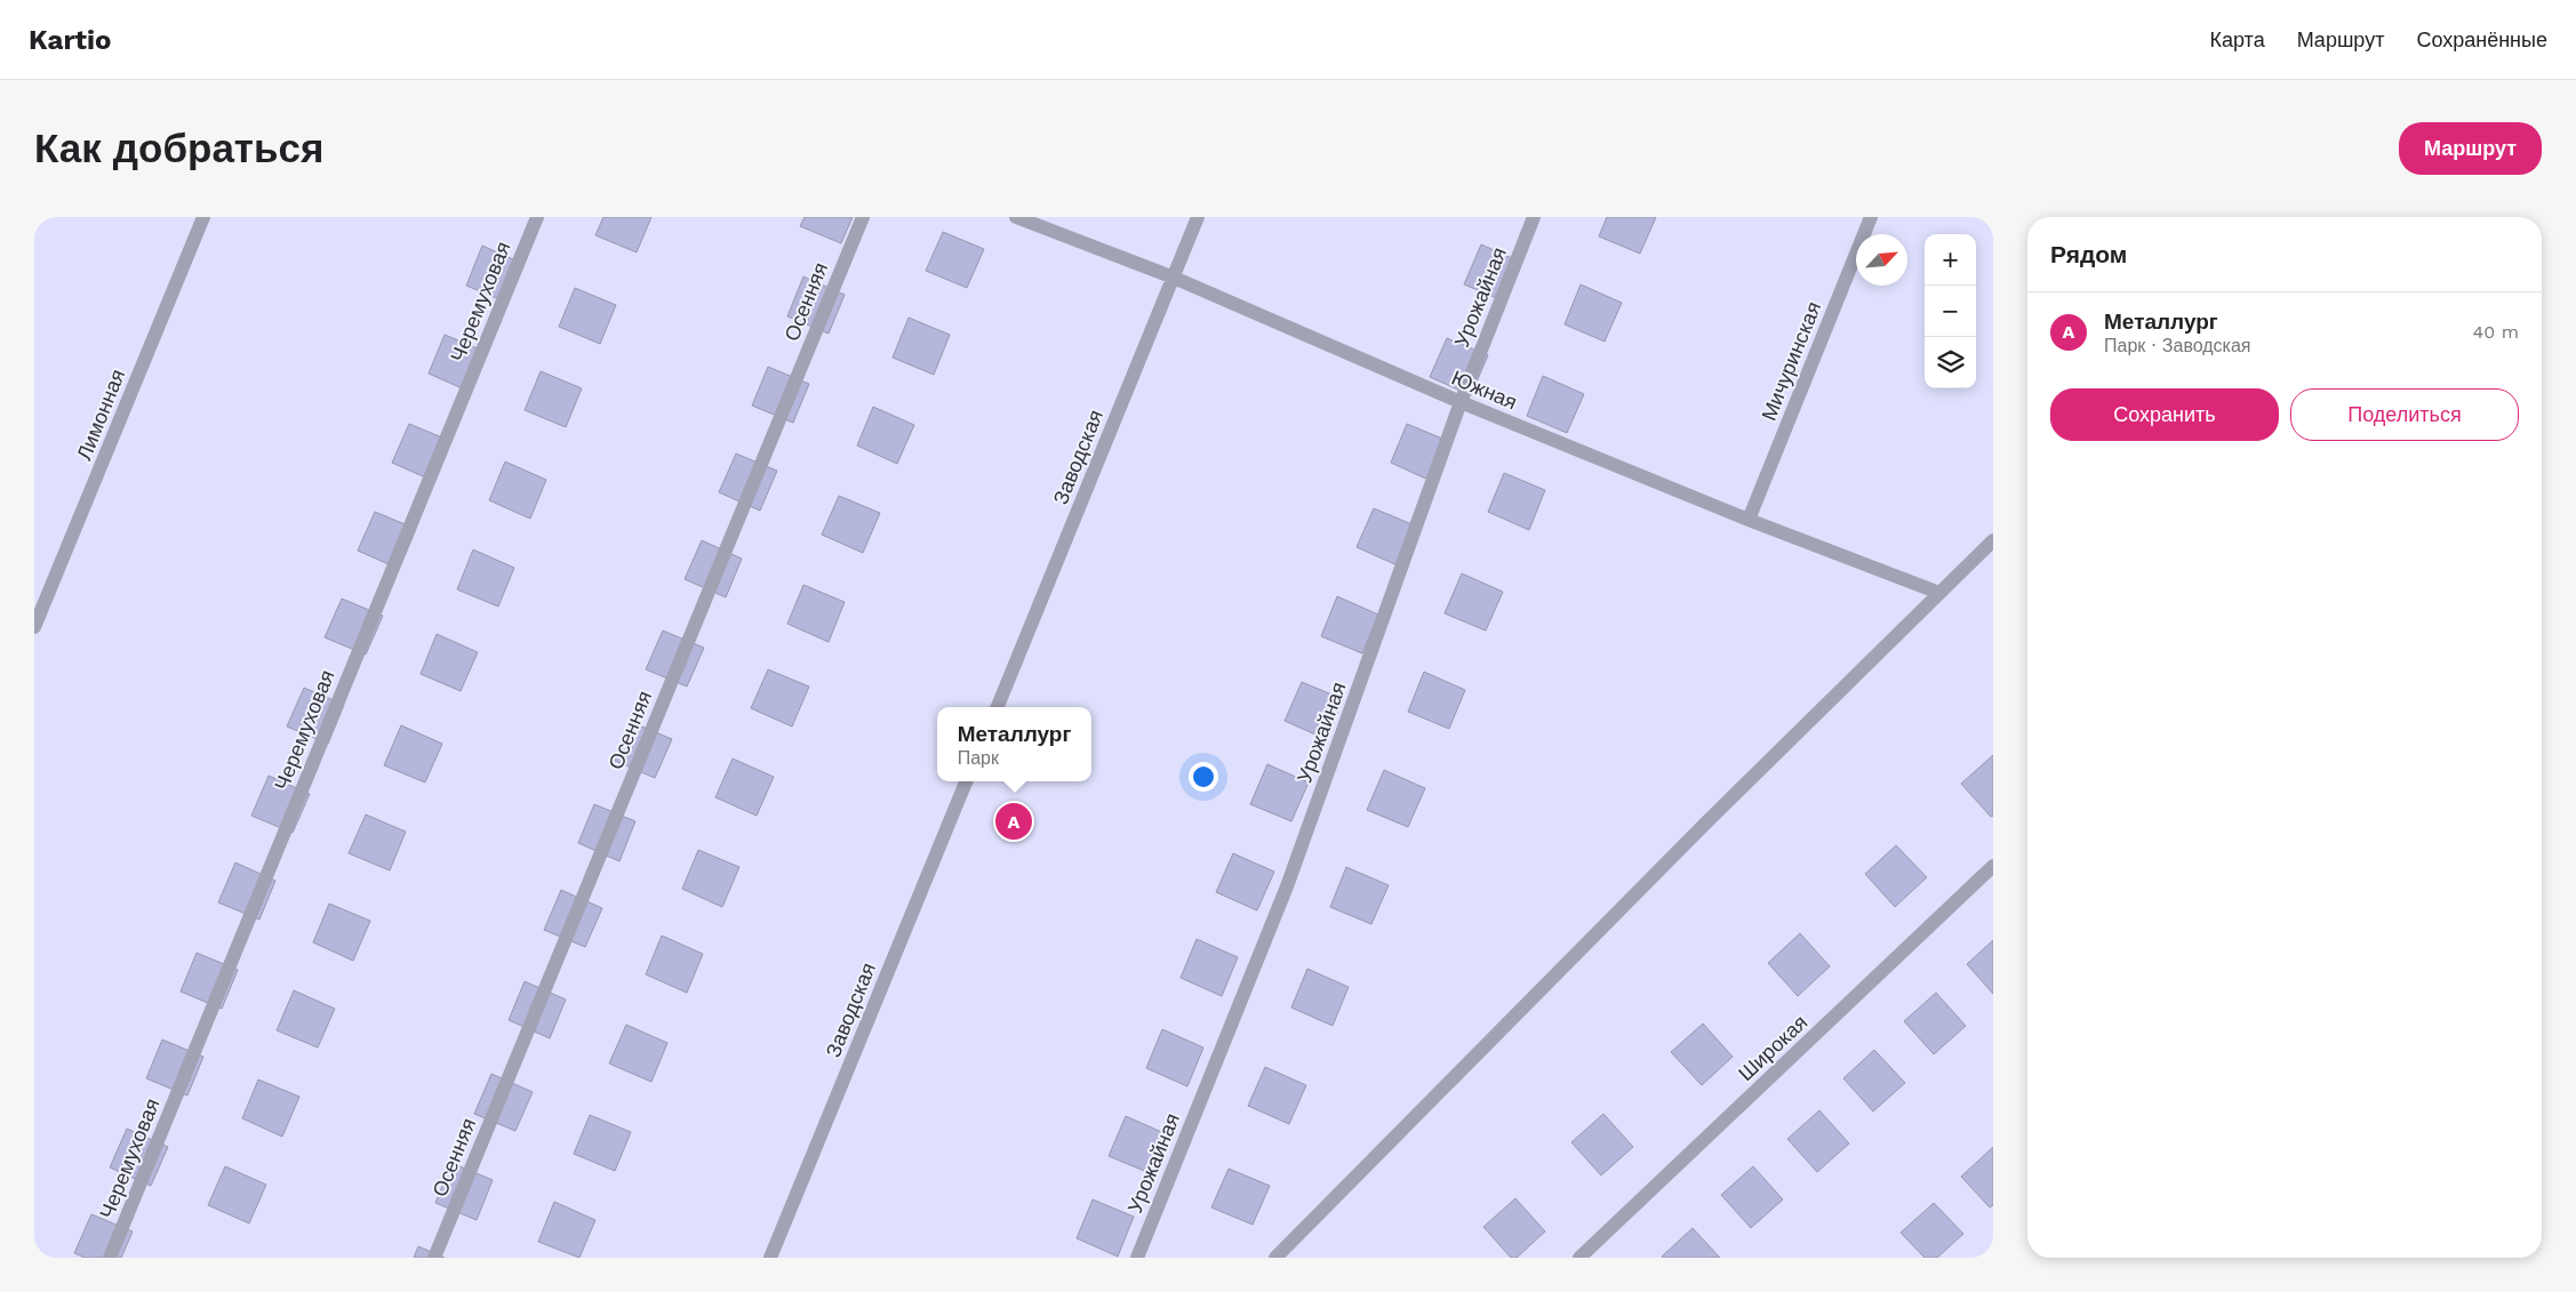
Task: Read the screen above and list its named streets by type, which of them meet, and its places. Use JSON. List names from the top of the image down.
{
  "streets": {
    "street": [
      "Урожайная",
      "Черемуховая",
      "Осенняя",
      "Мичуринская",
      "Южная",
      "Лимонная",
      "Заводская",
      "Широкая"
    ]
  },
  "crossings": [
    ["Урожайная", "Южная"],
    ["Мичуринская", "Южная"],
    ["Южная", "Заводская"]
  ],
  "north": "top right",
  "page": {
    "header": "Kartio",
    "nav": ["Карта", "Маршрут", "Сохранённые"],
    "buttons": [
      "Маршрут",
      ["Сохранить", "Поделиться"]
    ],
    "title": "Как добраться",
    "heading": "Рядом",
    "map_buttons": ["+", "−"],
    "list": [
      {
        "mark": "A",
        "name": "Металлург",
        "note": "Парк · Заводская",
        "value": "40 m"
      }
    ],
    "popup": ["Металлург", "Парк"],
    "pins": "A"
  }
}
